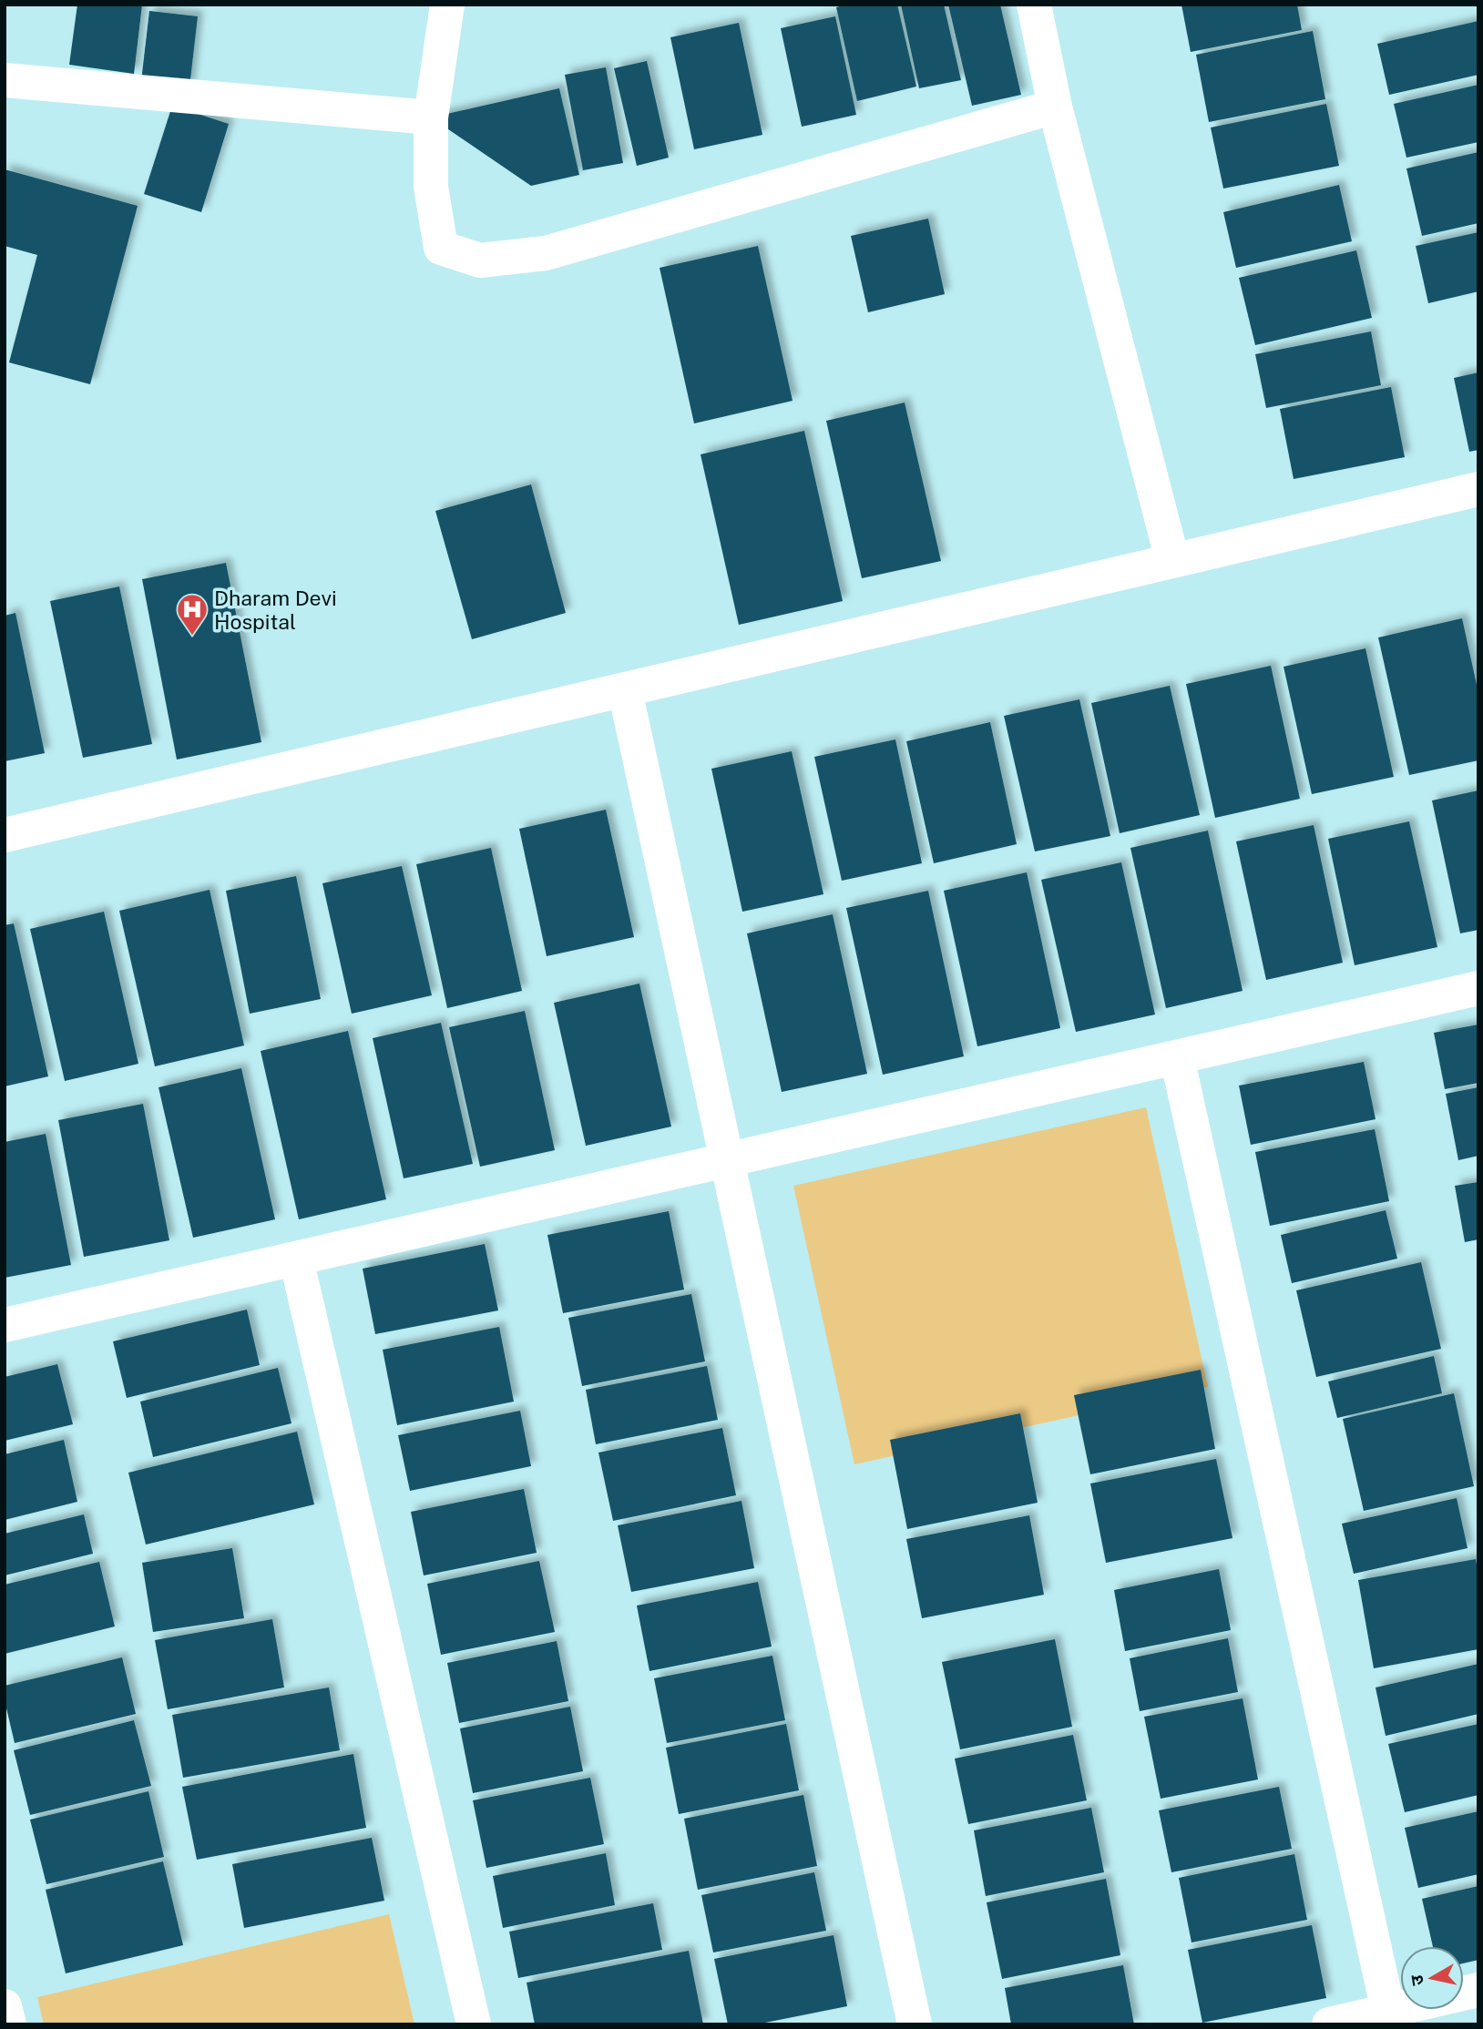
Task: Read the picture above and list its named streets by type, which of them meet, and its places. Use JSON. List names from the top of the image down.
{
  "places": {
    "hospital": ["Dharam Devi Hospital"]
  },
  "north": "left"
}
